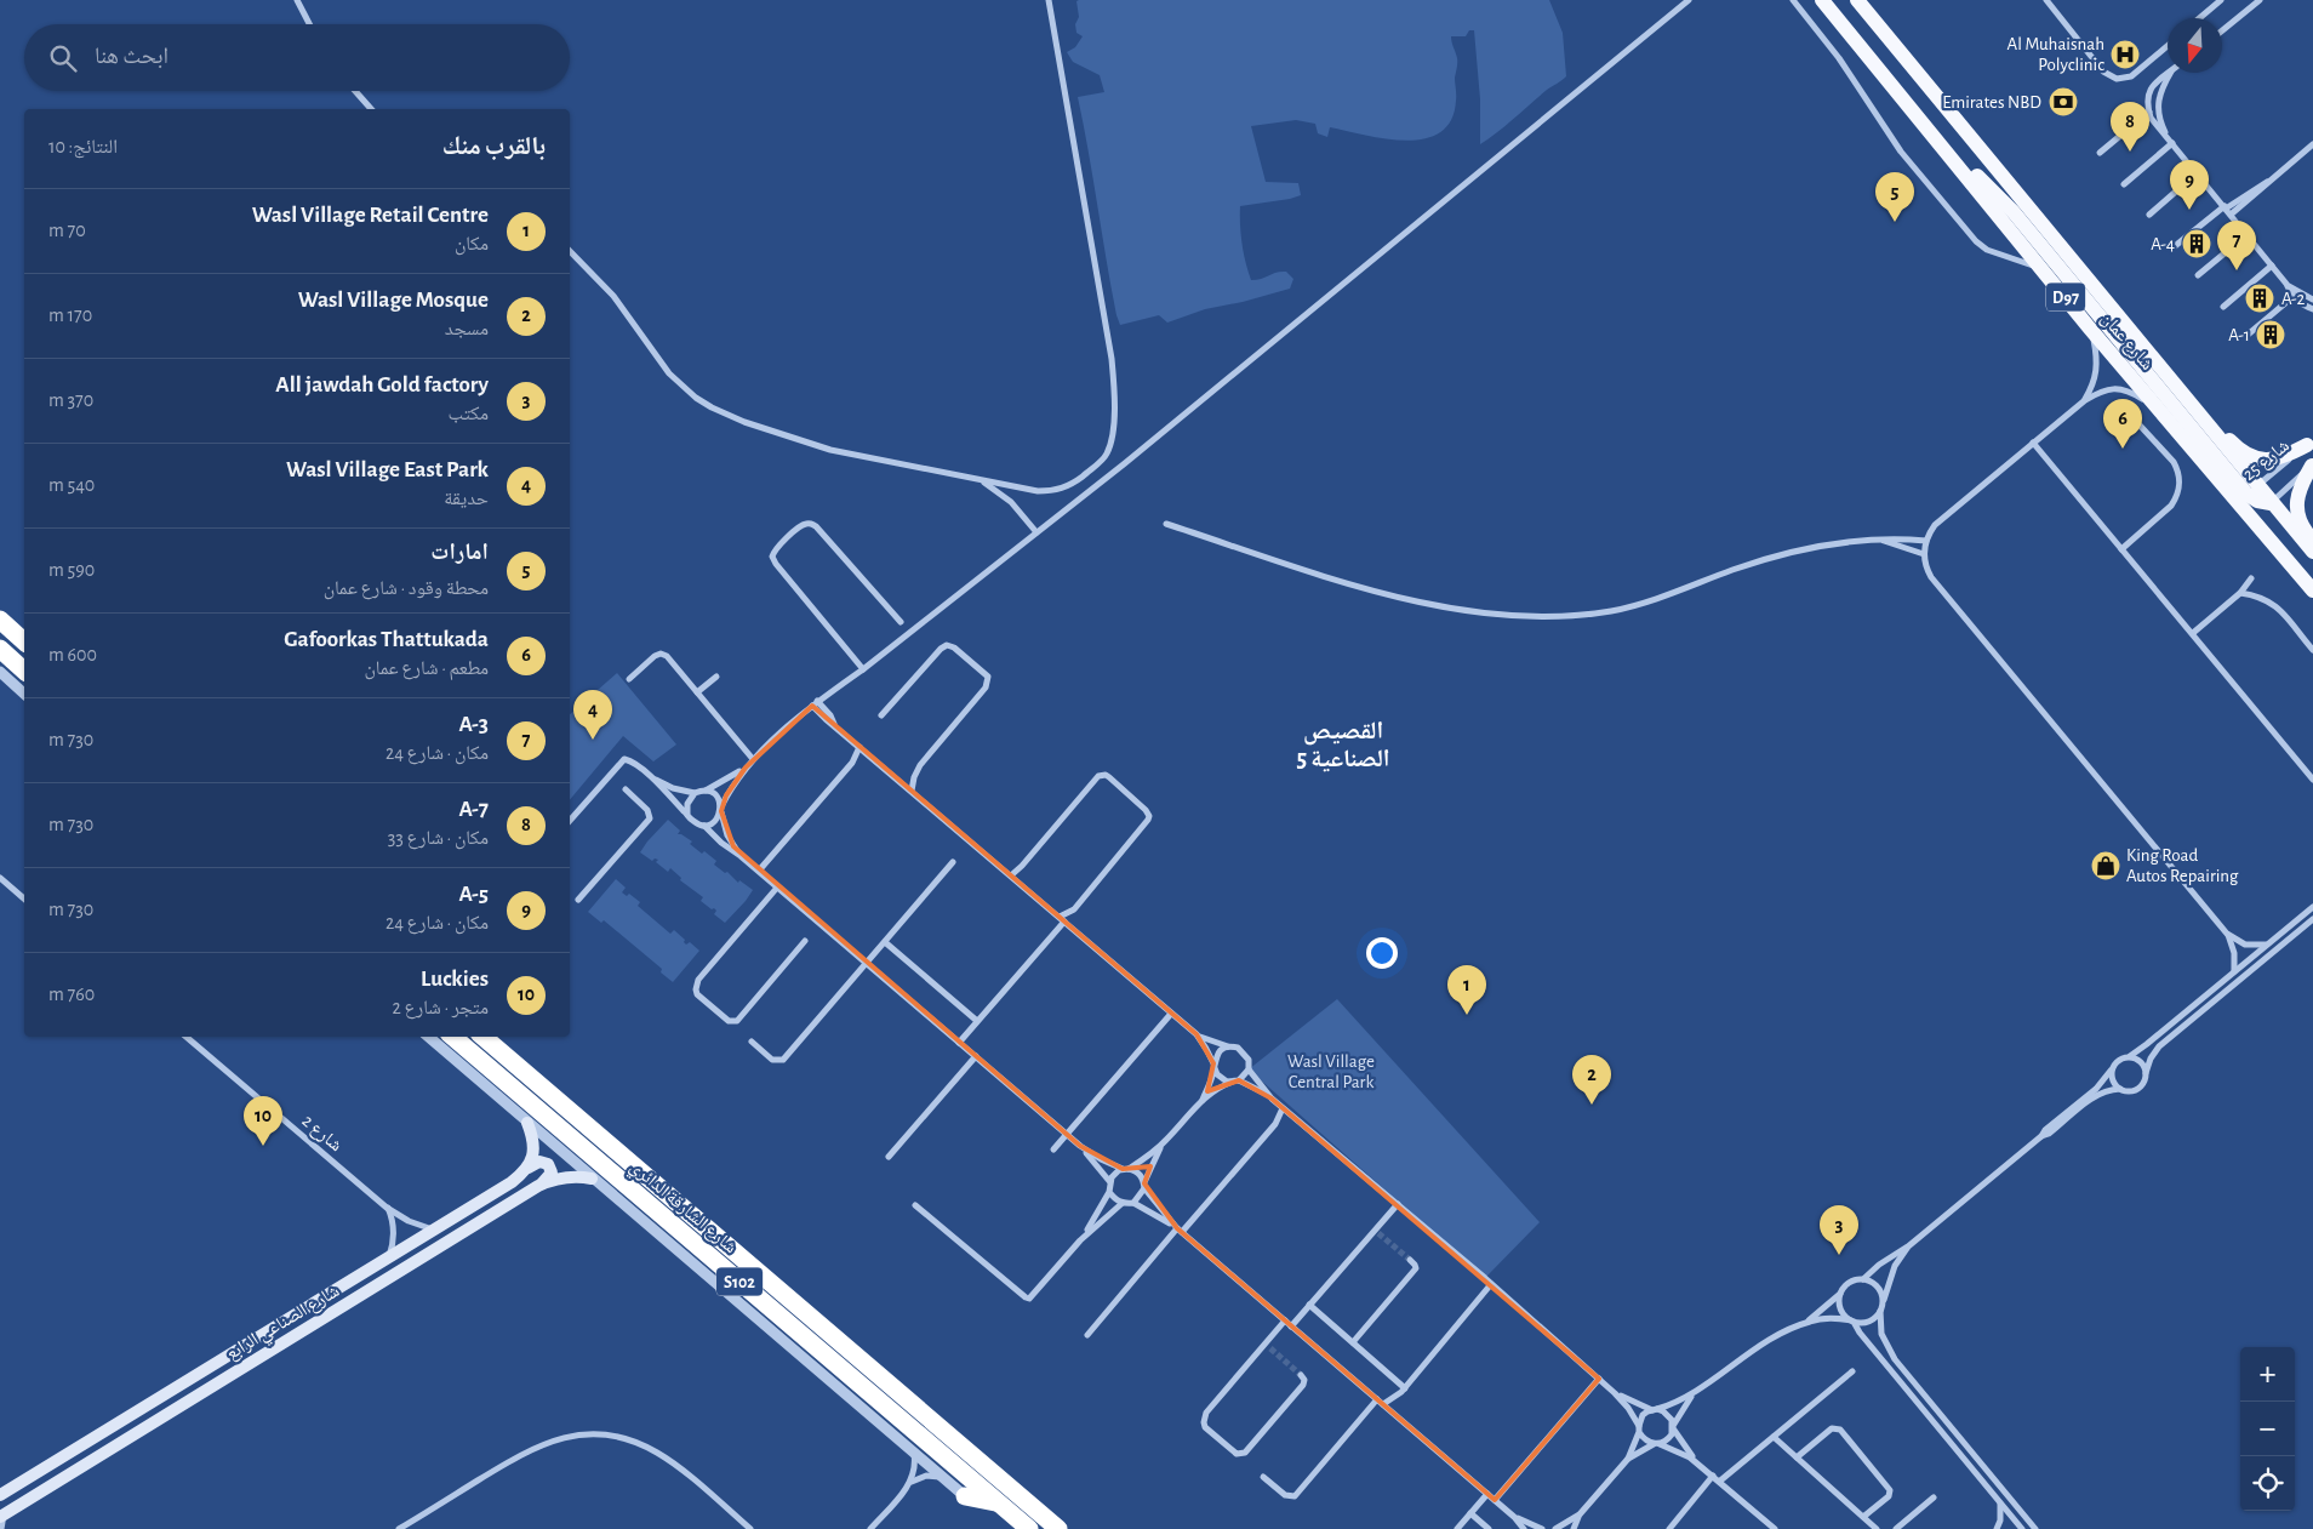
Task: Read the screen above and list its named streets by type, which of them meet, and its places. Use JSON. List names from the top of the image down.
{
  "streets": {
    "highway": ["شارع الشارقة الدائري", "S102"],
    "main road": ["D97", "شارع عمان", "شارع الصناعي الرابع"],
    "street": ["شارع 25", "شارع 2"]
  },
  "crossings": [
    ["شارع عمان", "شارع 25"],
    ["شارع 2", "شارع الصناعي الرابع"]
  ],
  "districts": ["القصيص الصناعية 5"],
  "parks": ["Wasl Village Central Park"],
  "places": {
    "hospital": ["Al Muhaisnah Polyclinic"],
    "bank": ["Emirates NBD"],
    "building": ["A-4", "A-2", "A-1"],
    "shop": ["King Road Autos Repairing"]
  },
  "north": "bottom",
  "page": {
    "search": "ابحث هنا",
    "pins": [
      "8",
      "9",
      "5",
      "7",
      "6",
      "4",
      "1",
      "2",
      "10",
      "3"
    ],
    "heading": ["بالقرب منك", "النتائج: 10"],
    "list": [
      {
        "mark": "1",
        "name": "Wasl Village Retail Centre",
        "note": "مكان",
        "value": "70 m"
      },
      {
        "mark": "2",
        "name": "Wasl Village Mosque",
        "note": "مسجد",
        "value": "170 m"
      },
      {
        "mark": "3",
        "name": "All jawdah Gold factory",
        "note": "مكتب",
        "value": "370 m"
      },
      {
        "mark": "4",
        "name": "Wasl Village East Park",
        "note": "حديقة",
        "value": "540 m"
      },
      {
        "mark": "5",
        "name": "امارات",
        "note": "محطة وقود · شارع عمان",
        "value": "590 m"
      },
      {
        "mark": "6",
        "name": "Gafoorkas Thattukada",
        "note": "مطعم · شارع عمان",
        "value": "600 m"
      },
      {
        "mark": "7",
        "name": "A-3",
        "note": "مكان · شارع 24",
        "value": "730 m"
      },
      {
        "mark": "8",
        "name": "A-7",
        "note": "مكان · شارع 33",
        "value": "730 m"
      },
      {
        "mark": "9",
        "name": "A-5",
        "note": "مكان · شارع 24",
        "value": "730 m"
      },
      {
        "mark": "10",
        "name": "Luckies",
        "note": "متجر · شارع 2",
        "value": "760 m"
      }
    ],
    "map_buttons": ["+", "−"]
  }
}
